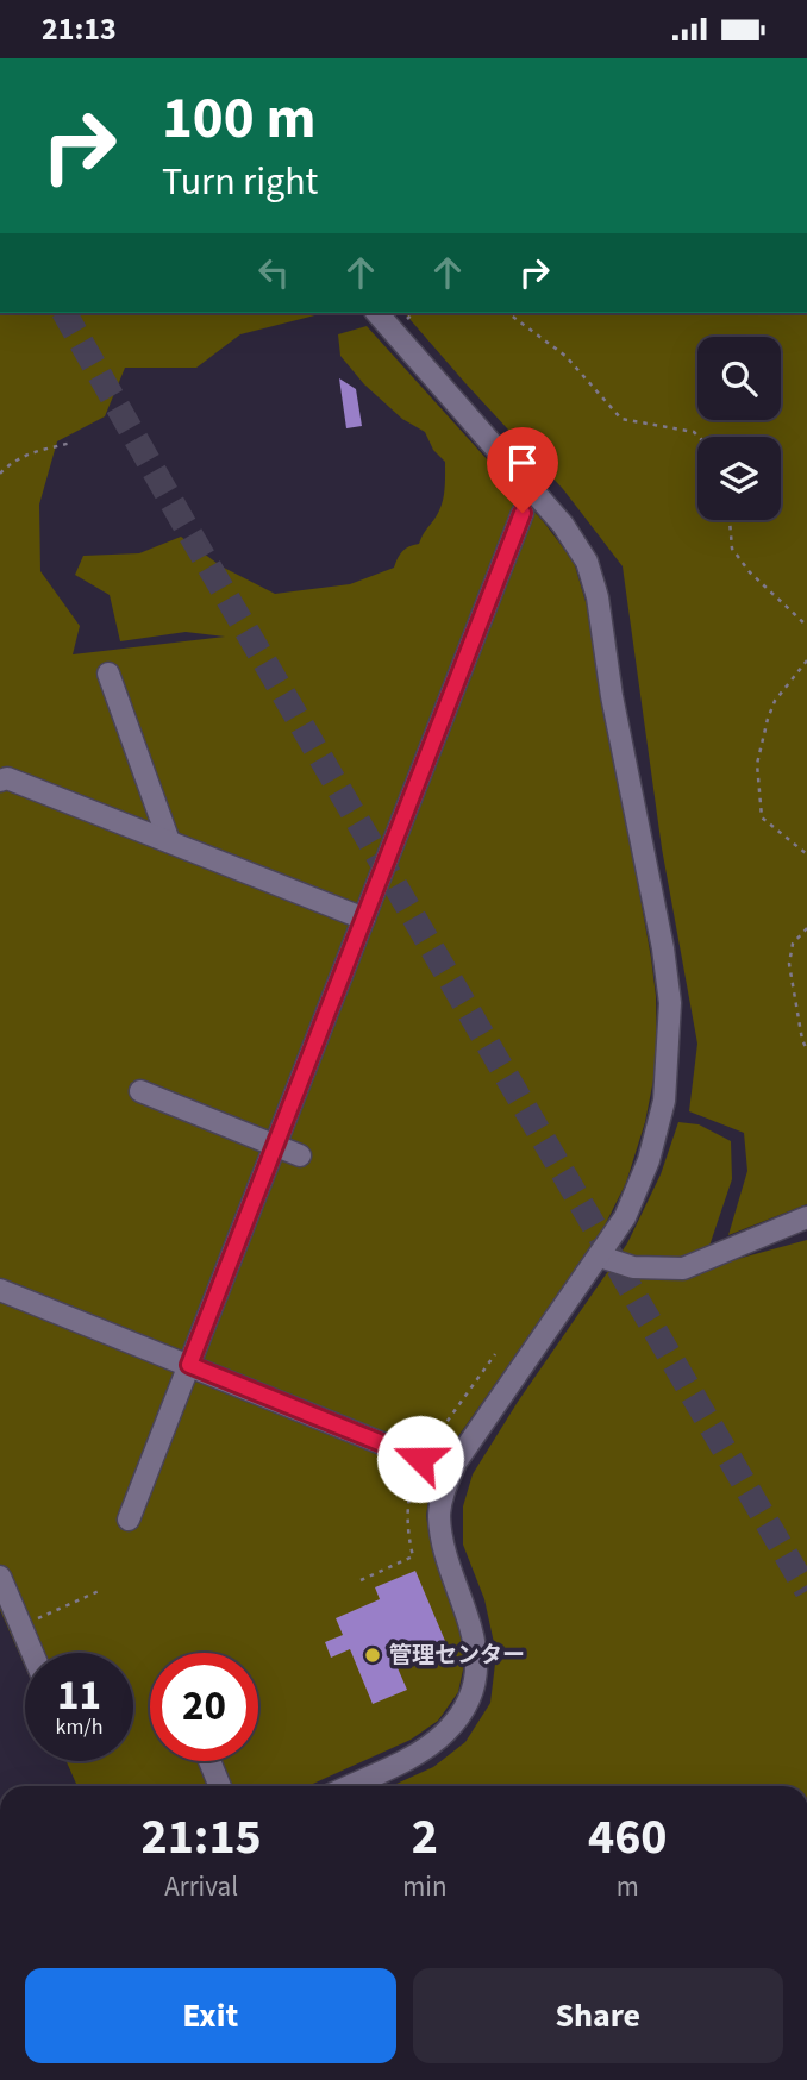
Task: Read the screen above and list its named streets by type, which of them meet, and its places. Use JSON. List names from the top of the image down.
{
  "places": ["管理センター"],
  "page": {
    "status": "21:13",
    "turn": ["100 m", "Turn right"],
    "speed": "11 km/h",
    "limit": "20",
    "eta": [
      "21:15",
      "Arrival",
      "2",
      "min",
      "460",
      "m"
    ],
    "buttons": ["Exit", "Share"]
  }
}
